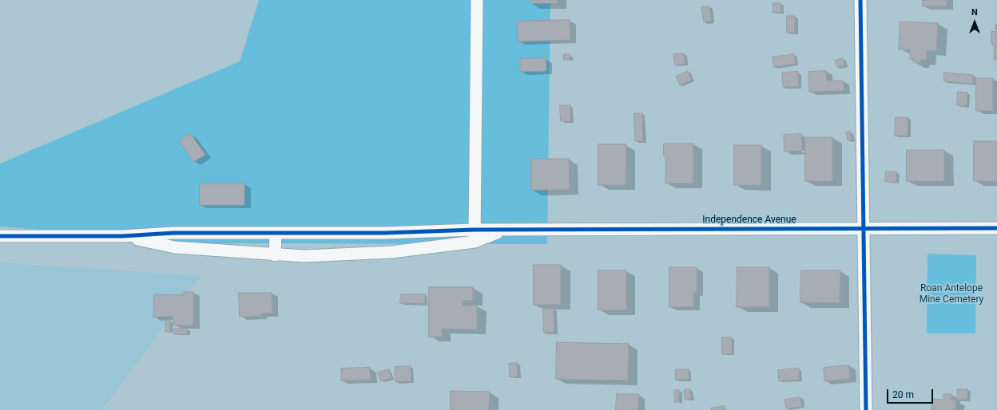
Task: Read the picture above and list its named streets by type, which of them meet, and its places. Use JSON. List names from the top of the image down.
{
  "streets": {
    "street": ["Independence Avenue"]
  },
  "parks": ["Roan Antelope Mine Cemetery"],
  "scale_bar": "20 m",
  "north": "top"
}
